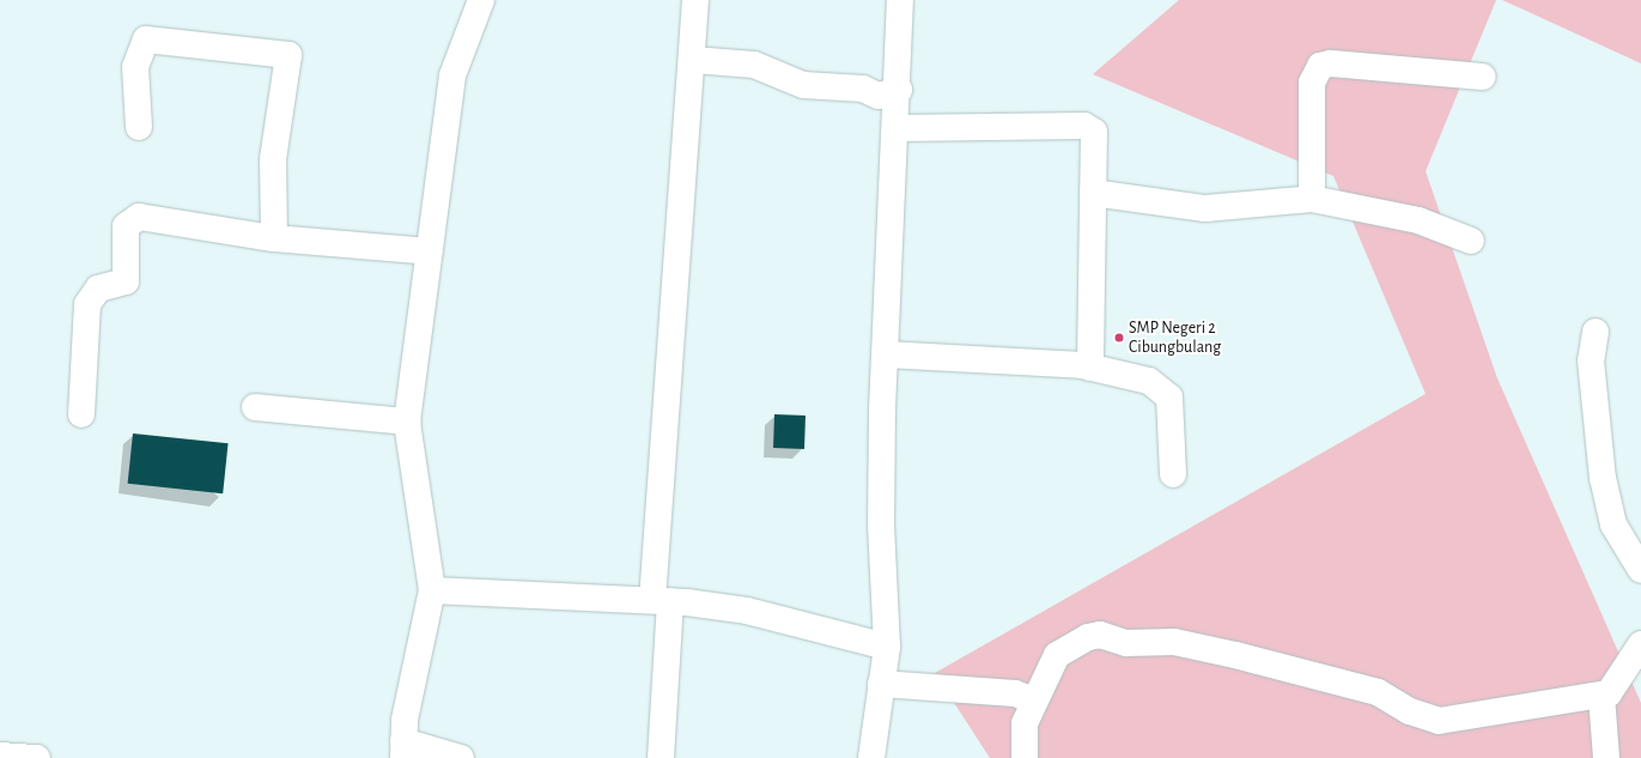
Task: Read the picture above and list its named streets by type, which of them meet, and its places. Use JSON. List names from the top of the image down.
{
  "places": ["SMP Negeri 2 Cibungbulang"]
}
